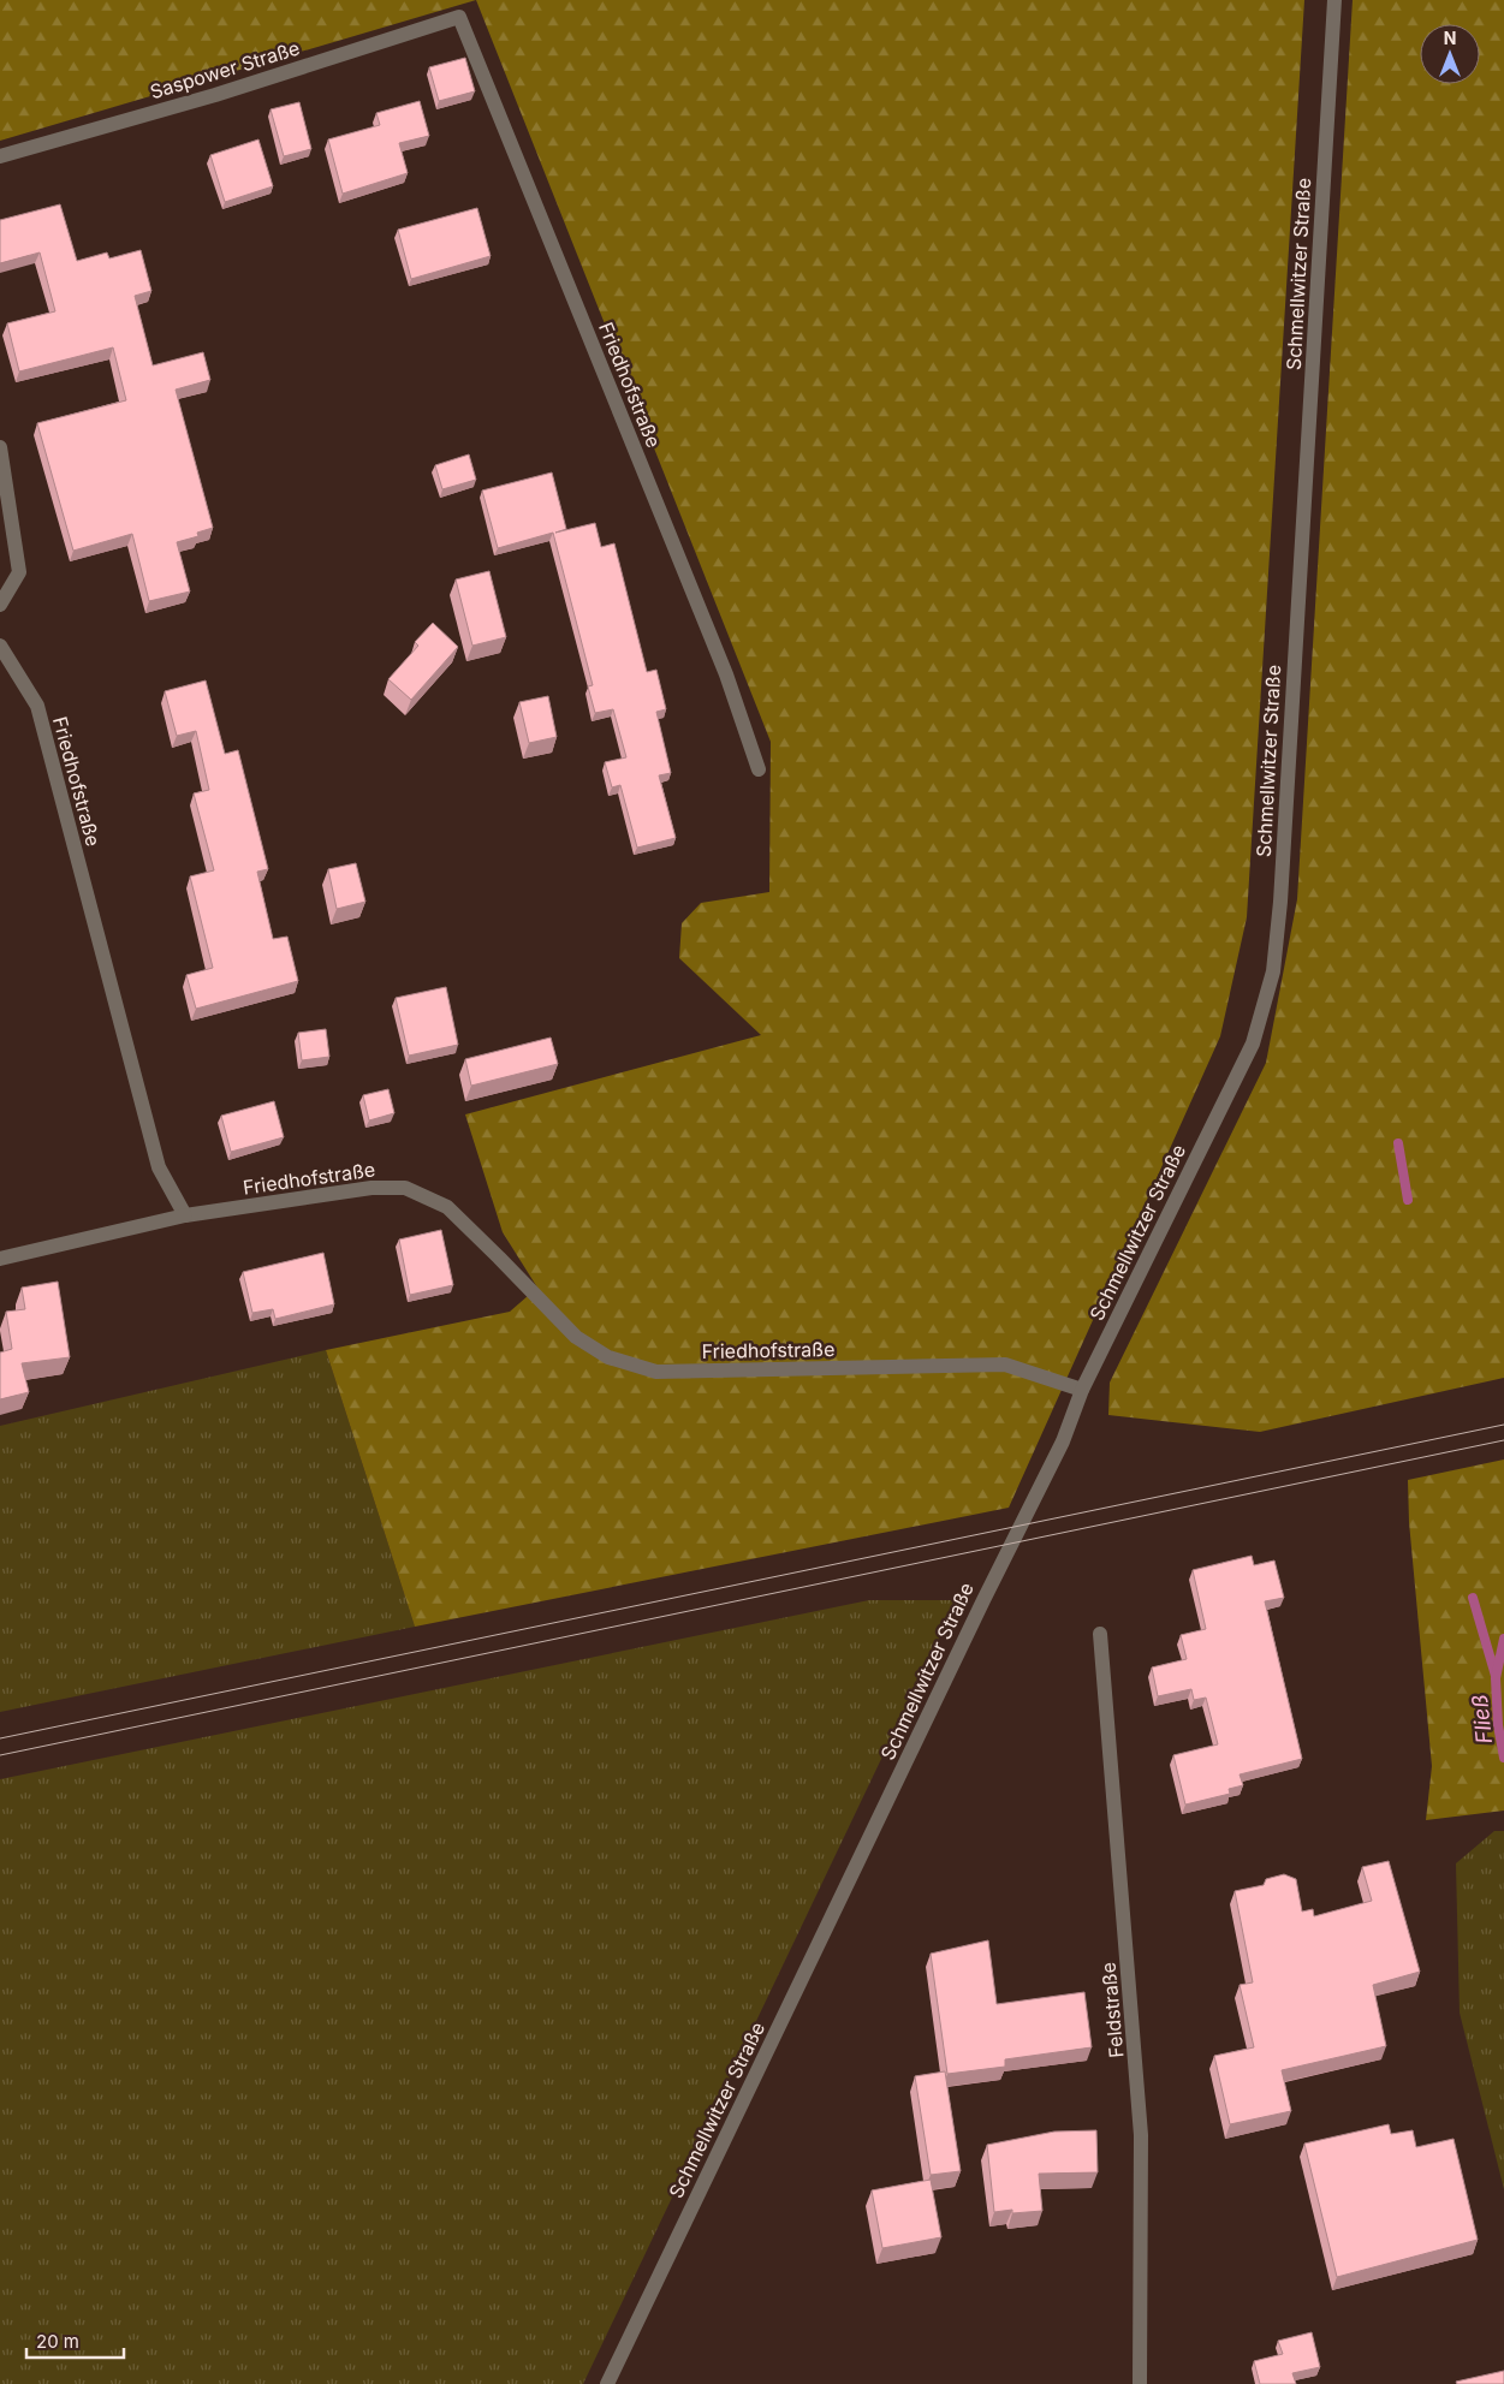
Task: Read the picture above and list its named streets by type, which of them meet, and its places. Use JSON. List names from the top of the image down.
{
  "streets": {
    "street": [
      "Saspower Straße",
      "Schmellwitzer Straße",
      "Friedhofstraße",
      "Feldstraße"
    ]
  },
  "crossings": [
    ["Saspower Straße", "Friedhofstraße"],
    ["Schmellwitzer Straße", "Friedhofstraße"]
  ],
  "water": ["Fließ"],
  "scale_bar": "20 m",
  "north": "top"
}
